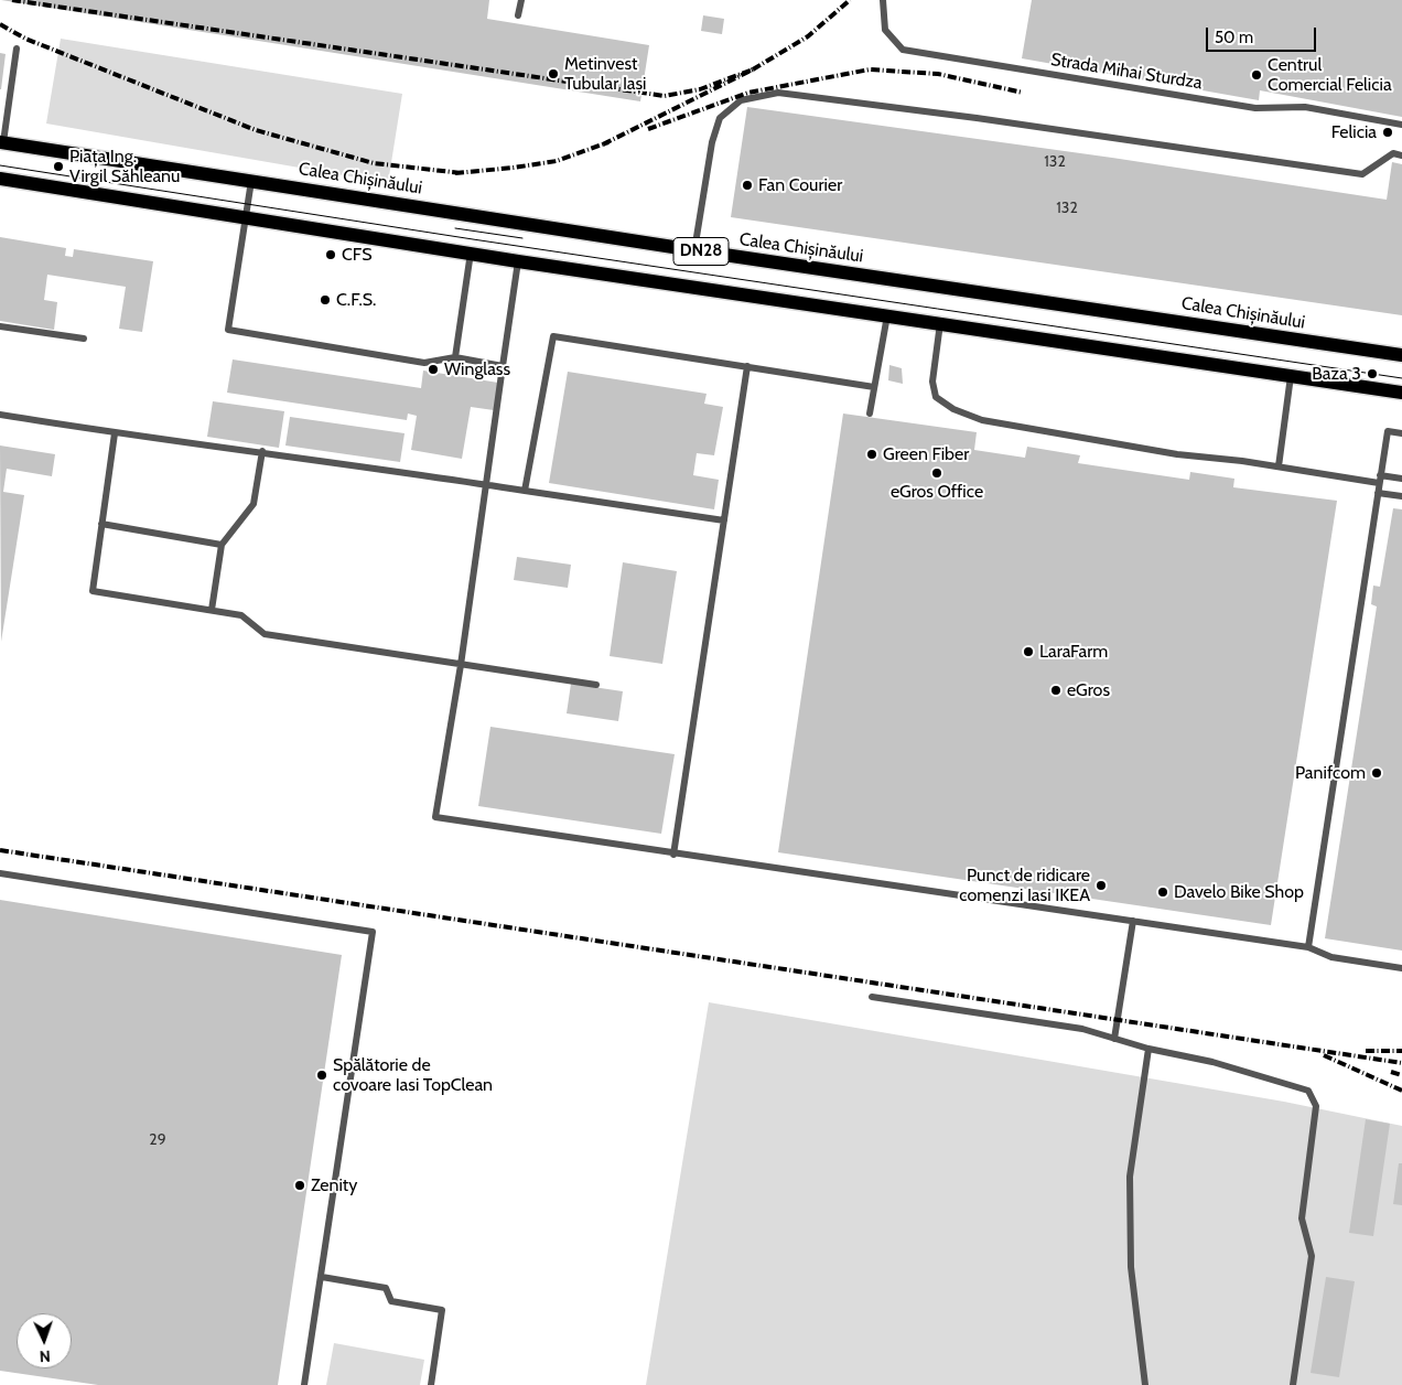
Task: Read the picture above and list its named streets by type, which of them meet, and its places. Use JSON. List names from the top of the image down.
{
  "streets": {
    "main road": ["Calea Chișinăului", "DN28"],
    "lane": ["Strada Mihai Sturdza"]
  },
  "places": [
    "Metinvest Tubular Iași",
    "Centrul Comercial Felicia",
    "Felicia",
    "Piața Ing. Virgil Săhleanu",
    "Fan Courier",
    "CFS",
    "C.F.S.",
    "Winglass",
    "Baza 3",
    "Green Fiber",
    "eGros Office",
    "LaraFarm",
    "eGros",
    "Panifcom",
    "Punct de ridicare comenzi Iasi IKEA",
    "Davelo Bike Shop",
    "Spălătorie de covoare Iasi TopClean",
    "Zenity"
  ],
  "house_numbers": ["132", "132", "29"],
  "scale_bar": "50 m",
  "north": "bottom"
}
